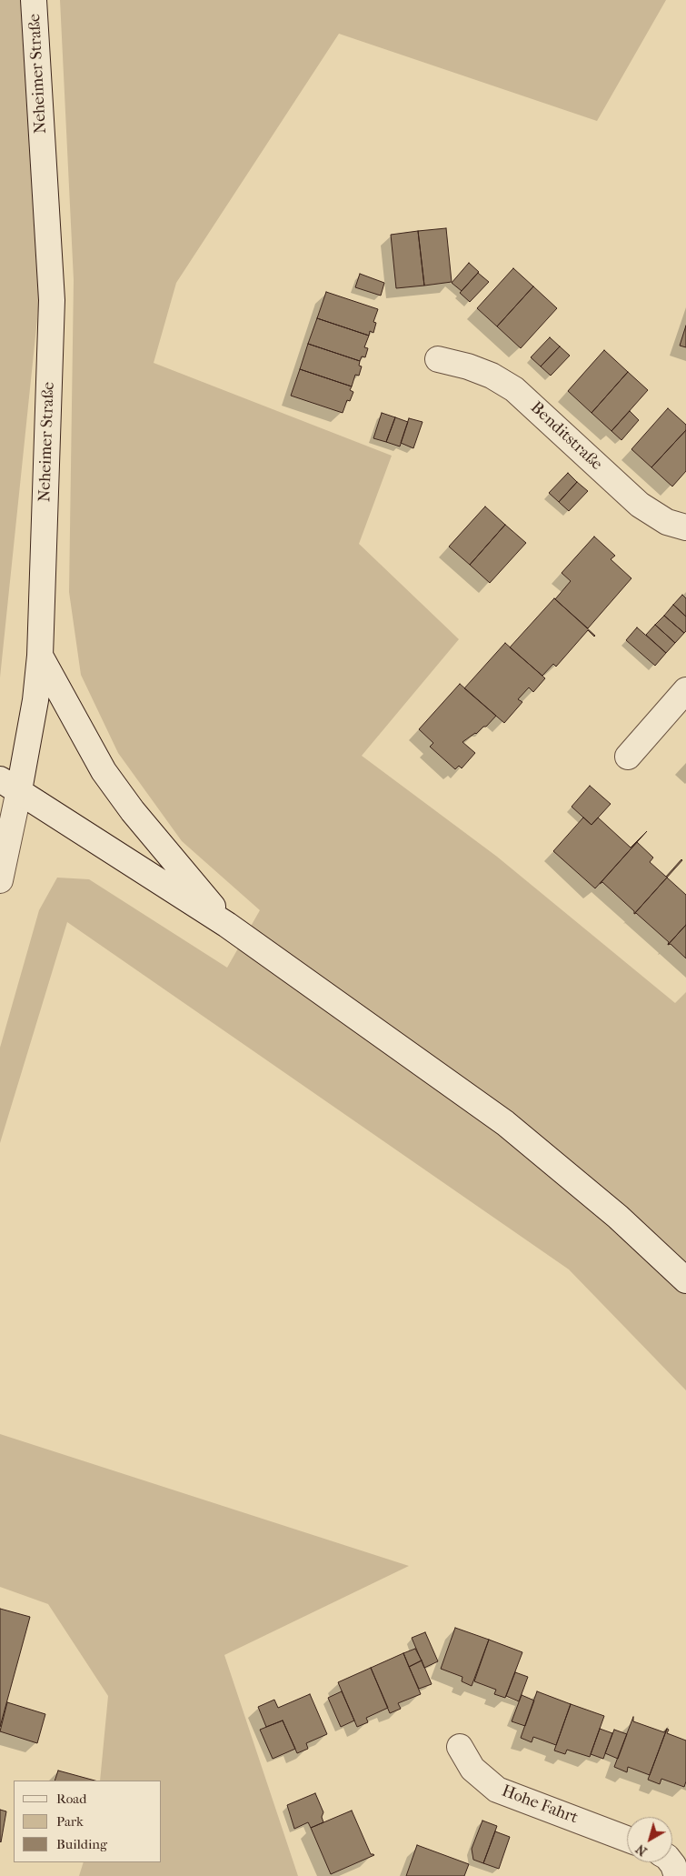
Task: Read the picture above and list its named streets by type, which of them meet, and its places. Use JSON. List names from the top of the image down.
{
  "streets": {
    "main road": ["Neheimer Straße", "Benditstraße", "Hohe Fahrt"]
  },
  "legend": ["Road", "Park", "Building"],
  "north": "bottom left"
}
